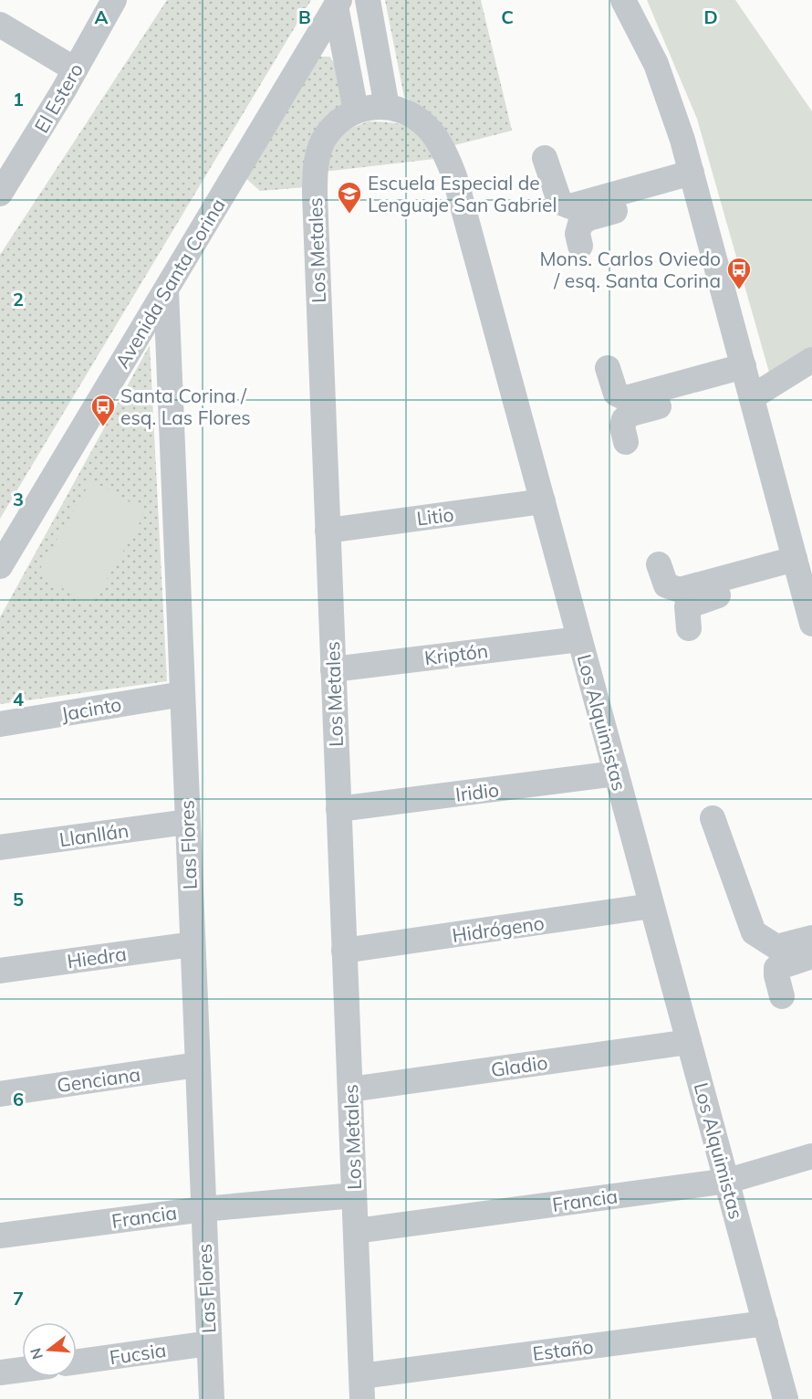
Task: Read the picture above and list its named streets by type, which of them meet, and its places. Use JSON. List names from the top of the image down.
{
  "streets": {
    "street": [
      "El Estero",
      "Los Metales",
      "Avenida Santa Corina",
      "Litio",
      "Kriptón",
      "Jacinto",
      "Los Alquimistas",
      "Iridio",
      "Llanllán",
      "Las Flores",
      "Hidrógeno",
      "Hiedra",
      "Gladio",
      "Genciana",
      "Francia",
      "Estaño",
      "Fucsia"
    ]
  },
  "crossings": [
    ["Los Metales", "Litio"],
    ["Los Metales", "Kriptón"],
    ["Los Metales", "Los Alquimistas"],
    ["Los Metales", "Iridio"],
    ["Los Metales", "Hidrógeno"],
    ["Los Metales", "Gladio"],
    ["Los Metales", "Francia"],
    ["Los Metales", "Estaño"],
    ["Avenida Santa Corina", "Las Flores"],
    ["Litio", "Los Alquimistas"],
    ["Kriptón", "Los Alquimistas"],
    ["Jacinto", "Las Flores"],
    ["Los Alquimistas", "Iridio"],
    ["Los Alquimistas", "Hidrógeno"],
    ["Los Alquimistas", "Gladio"],
    ["Los Alquimistas", "Francia"],
    ["Los Alquimistas", "Estaño"],
    ["Llanllán", "Las Flores"],
    ["Las Flores", "Hiedra"],
    ["Las Flores", "Genciana"],
    ["Las Flores", "Francia"],
    ["Las Flores", "Fucsia"]
  ],
  "places": {
    "school or university": ["Escuela Especial de Lenguaje San Gabriel"],
    "bus stop": ["Mons. Carlos Oviedo / esq. Santa Corina", "Santa Corina / esq. Las Flores"]
  },
  "north": "left",
  "grid": {
    "columns": [
      "A",
      "B",
      "C",
      "D"
    ],
    "rows": [
      "1",
      "2",
      "3",
      "4",
      "5",
      "6",
      "7"
    ]
  }
}
